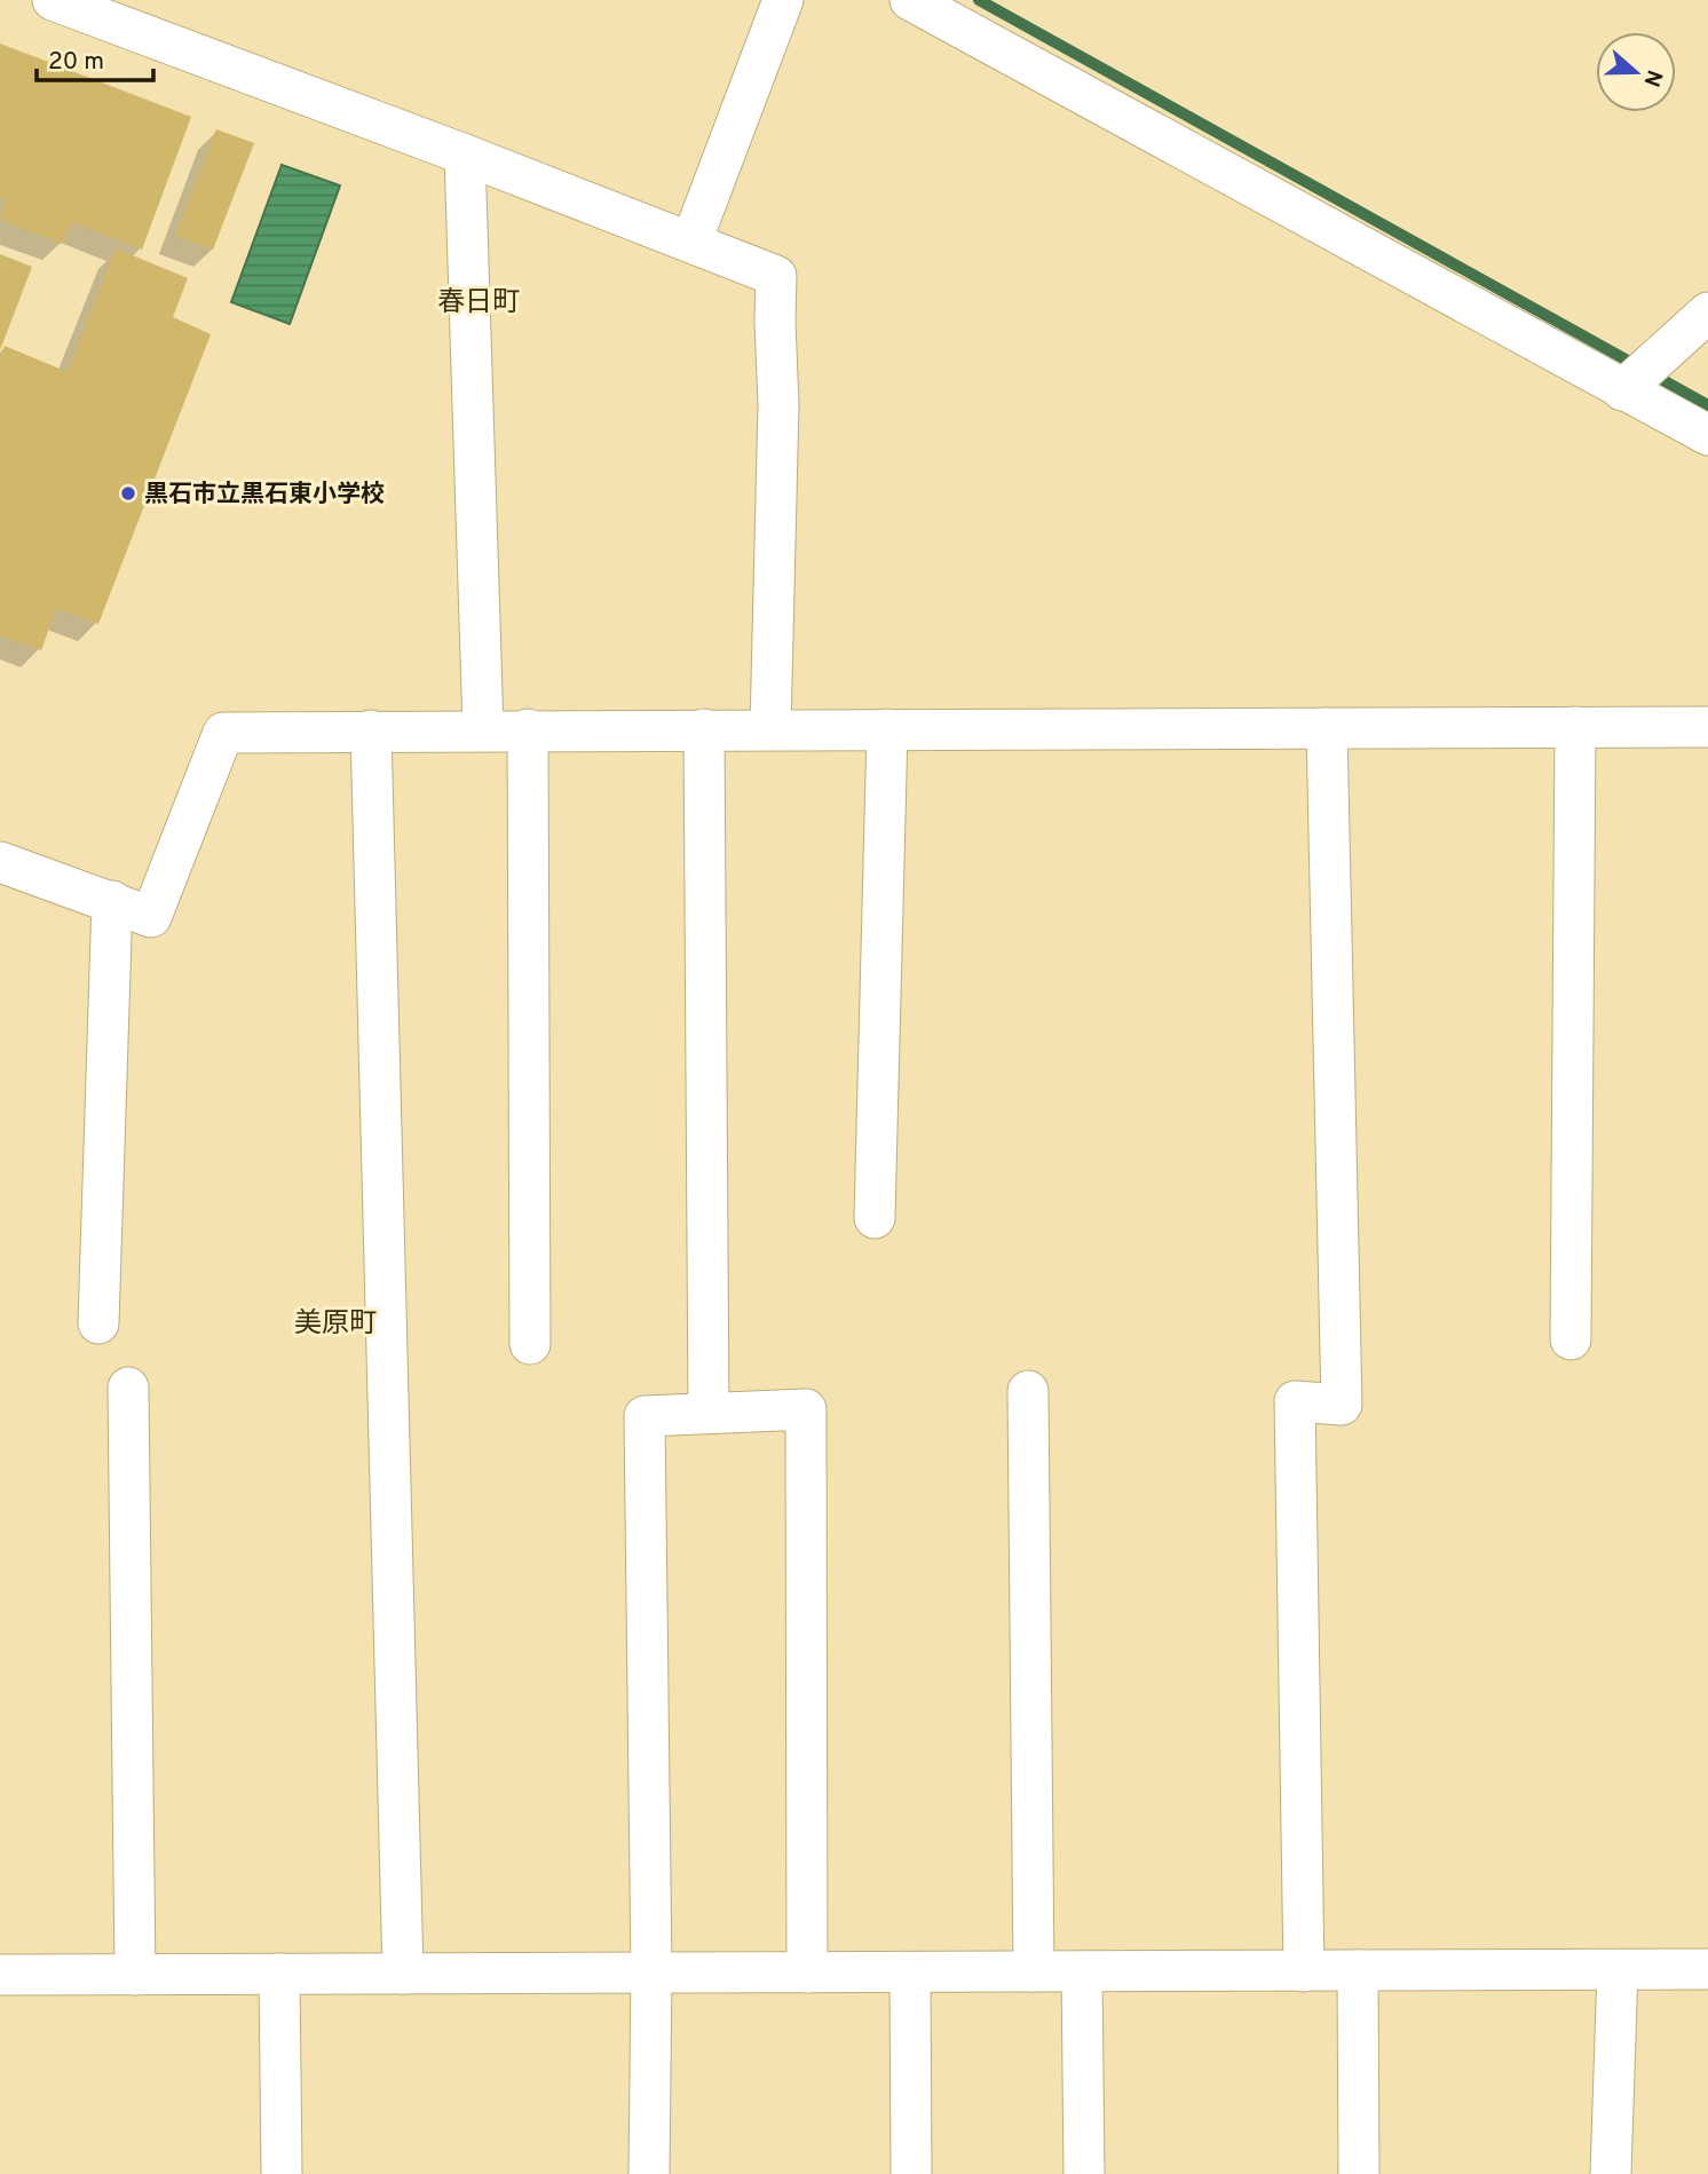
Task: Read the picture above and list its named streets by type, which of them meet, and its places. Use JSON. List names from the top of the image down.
{
  "districts": ["春日町", "美原町"],
  "places": ["黒石市立黒石東小学校"],
  "scale_bar": "20 m",
  "north": "right"
}
